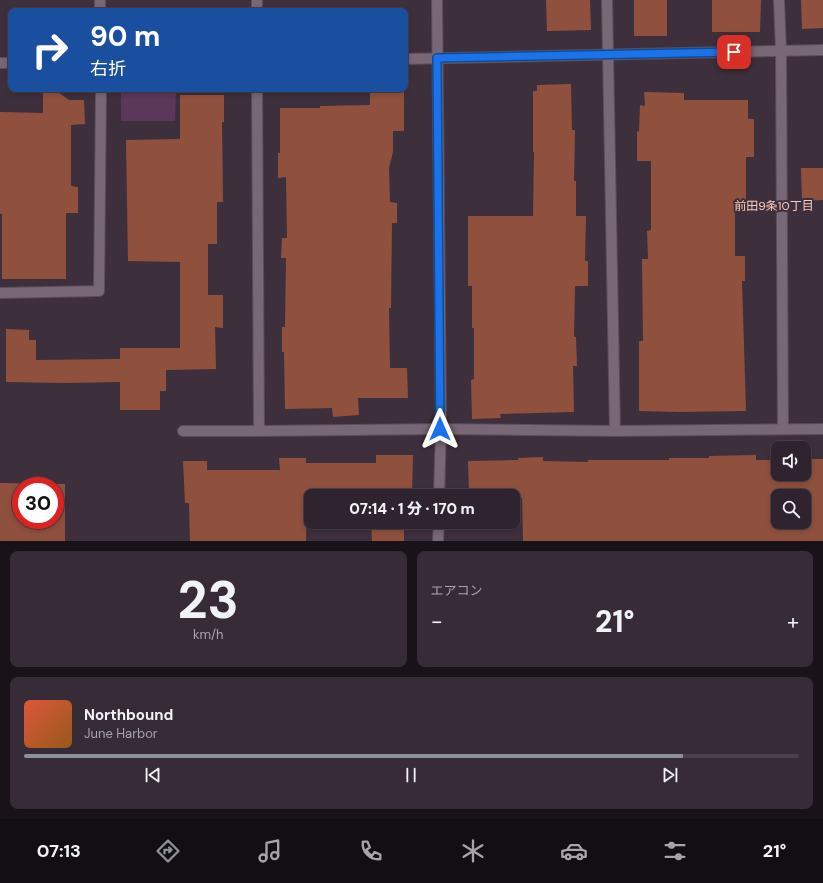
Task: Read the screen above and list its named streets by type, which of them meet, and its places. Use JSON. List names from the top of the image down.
{
  "districts": ["前田9条10丁目"],
  "page": {
    "turn": ["90 m", "右折"],
    "limit": "30",
    "trip": "07:14 · 1 分 · 170 m",
    "tile": [
      ["23", "km/h"],
      "エアコン"
    ],
    "heat": ["−", "21°", "+"],
    "song": ["Northbound", "June Harbor"],
    "tabs": ["07:13", "21°"]
  }
}
